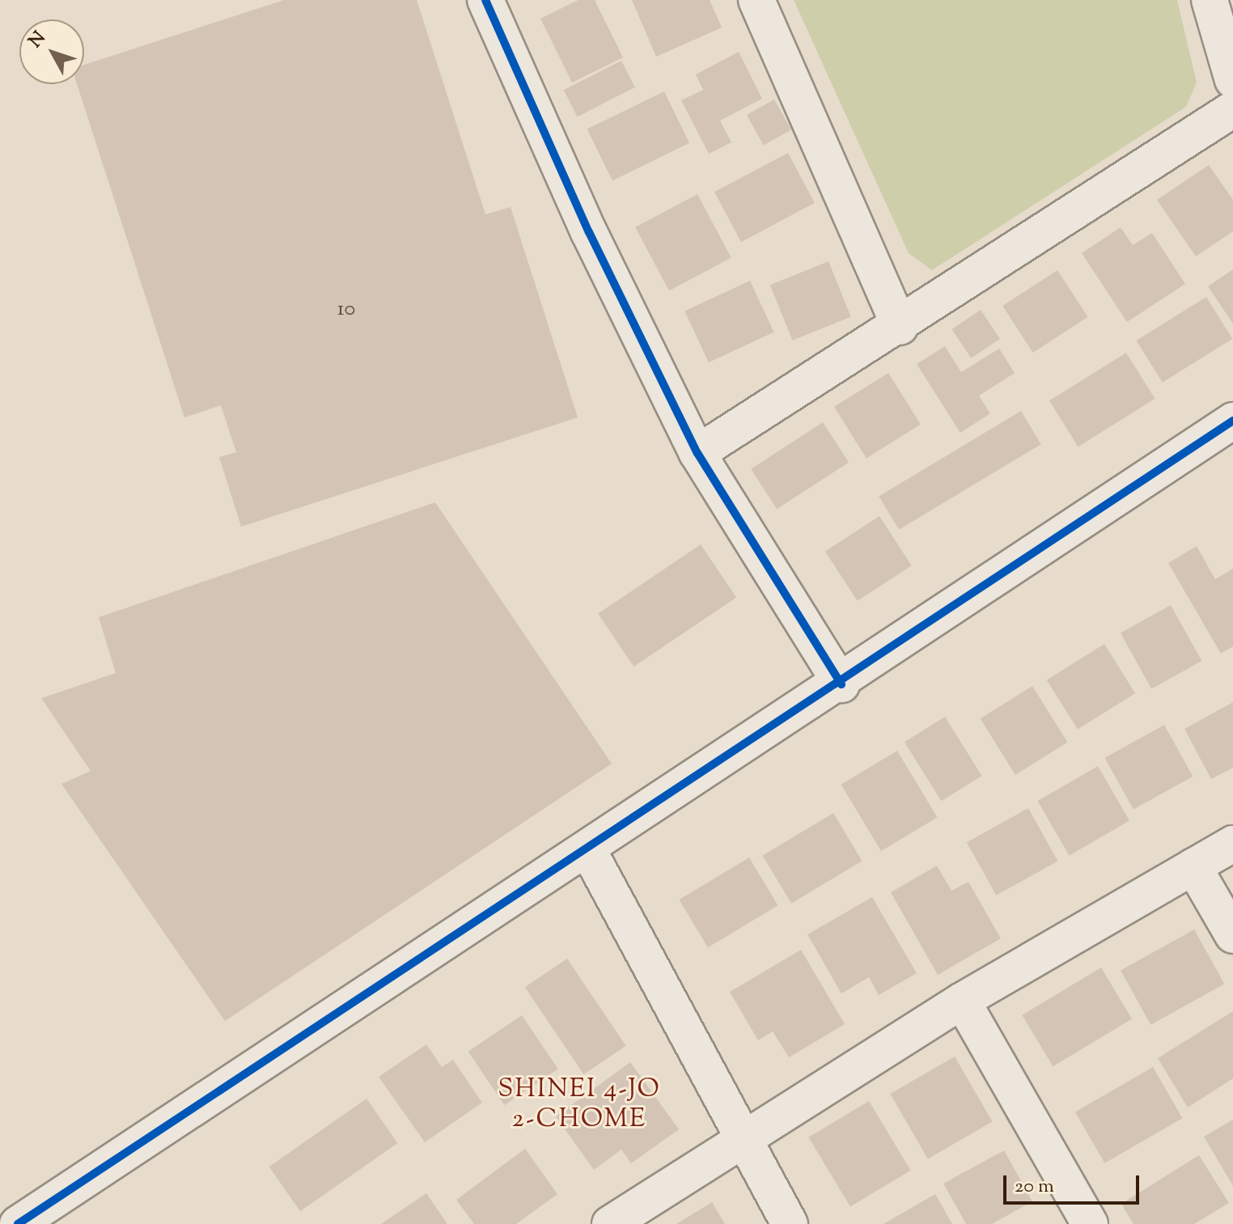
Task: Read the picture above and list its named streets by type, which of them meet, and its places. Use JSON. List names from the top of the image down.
{
  "districts": ["SHINEI 4-JO 2-CHOME"],
  "house_numbers": ["10"],
  "scale_bar": "20 m",
  "north": "top left"
}
